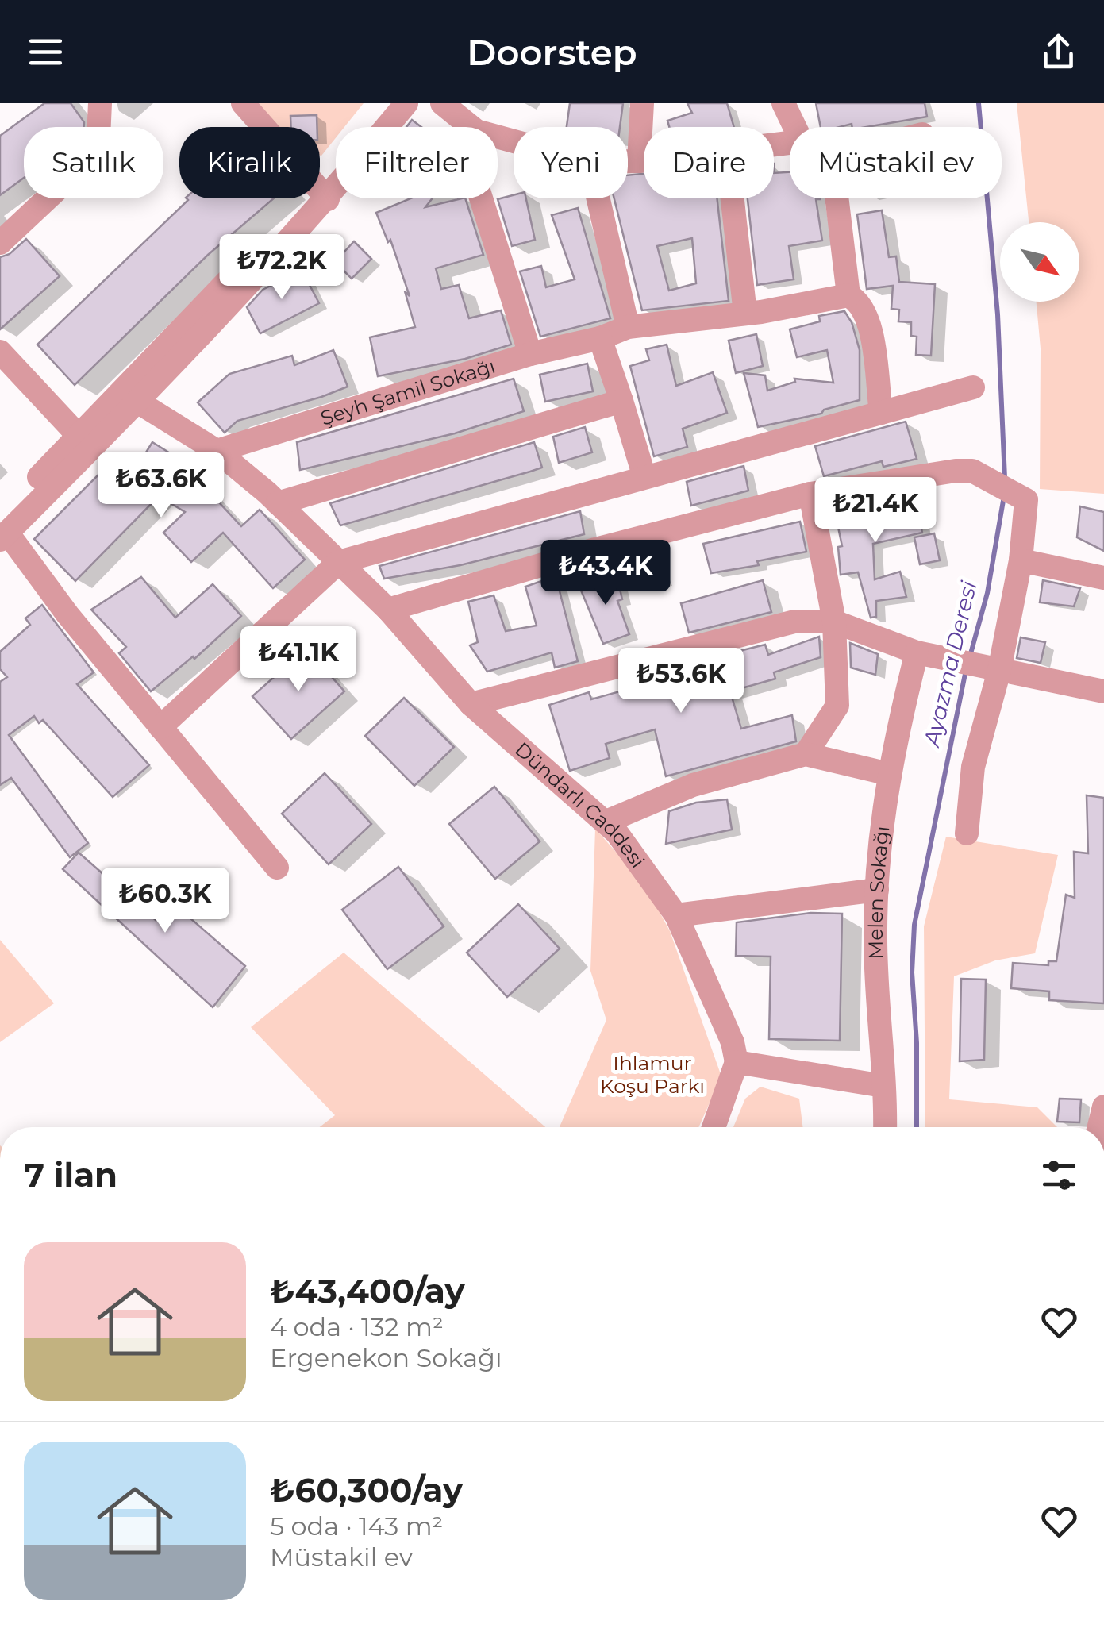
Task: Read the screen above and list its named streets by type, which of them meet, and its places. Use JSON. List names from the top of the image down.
{
  "streets": {
    "street": ["Şeyh Şamil Sokağı", "Dündarlı Caddesi", "Melen Sokağı"]
  },
  "crossings": [
    ["Şeyh Şamil Sokağı", "Dündarlı Caddesi"]
  ],
  "water": ["Ayazma Deresi"],
  "parks": ["Ihlamur Koşu Parkı"],
  "north": "bottom right",
  "page": {
    "header": "Doorstep",
    "chip": [
      "Satılık",
      "Kiralık",
      "Filtreler",
      "Yeni",
      "Daire",
      "Müstakil ev"
    ],
    "price": [
      "₺72.2K",
      "₺63.6K",
      "₺21.4K",
      "₺43.4K",
      "₺41.1K",
      "₺53.6K",
      "₺60.3K"
    ],
    "heading": "7 ilan",
    "list": [
      {
        "name": "₺43,400/ay",
        "note": "4 oda · 132 m² · Ergenekon Sokağı"
      },
      {
        "name": "₺60,300/ay",
        "note": "5 oda · 143 m² · Müstakil ev"
      }
    ]
  }
}
